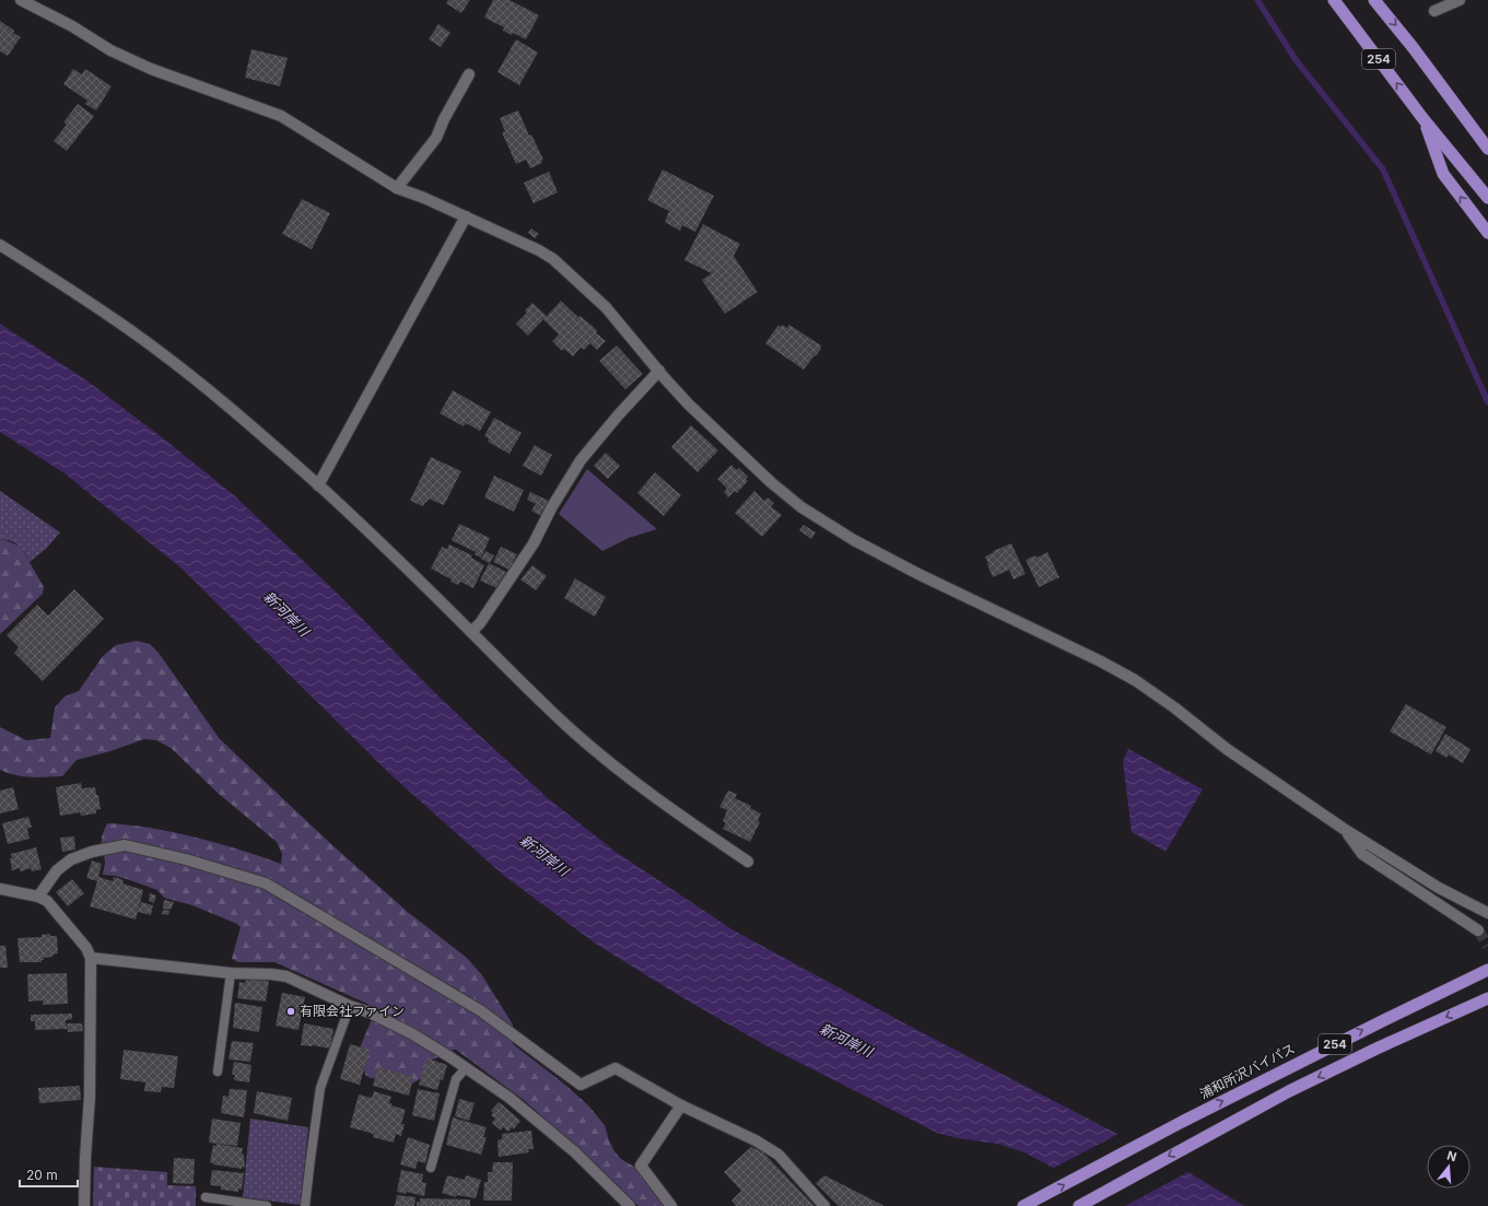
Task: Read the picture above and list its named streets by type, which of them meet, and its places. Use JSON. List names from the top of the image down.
{
  "streets": {
    "highway": ["254", "浦和所沢バイパス"]
  },
  "water": ["新河岸川"],
  "places": ["有限会社ファイン"],
  "scale_bar": "20 m",
  "north": "top"
}
